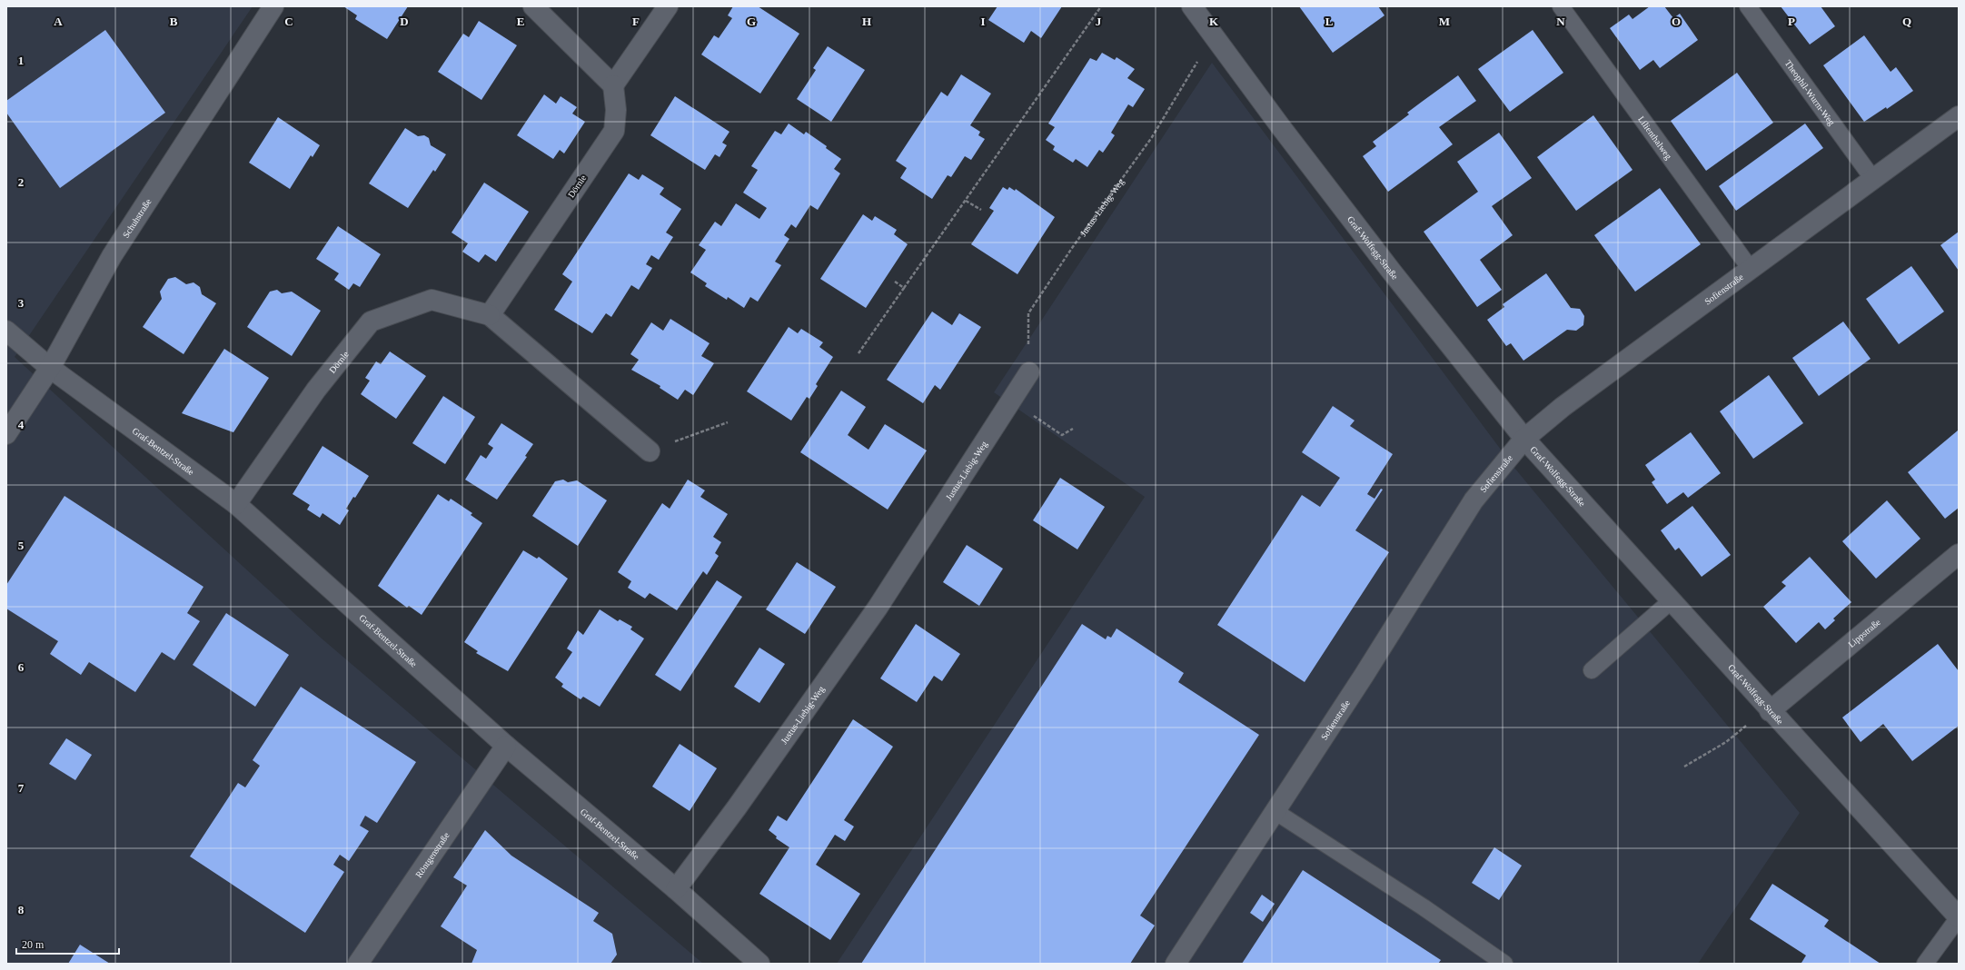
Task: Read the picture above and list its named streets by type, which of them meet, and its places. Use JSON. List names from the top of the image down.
{
  "streets": {
    "street": [
      "Dörnle",
      "Justus-Liebig-Weg",
      "Schuhstraße",
      "Graf-Wolfegg-Straße",
      "Sofienstraße",
      "Graf-Bentzel-Straße",
      "Lippstraße",
      "Röntgenstraße"
    ],
    "lane": ["Theophil-Wurm-Weg", "Lilienthalweg"]
  },
  "crossings": [
    ["Theophil-Wurm-Weg", "Sofienstraße"],
    ["Lilienthalweg", "Sofienstraße"],
    ["Dörnle", "Graf-Bentzel-Straße"],
    ["Justus-Liebig-Weg", "Graf-Wolfegg-Straße"],
    ["Justus-Liebig-Weg", "Graf-Bentzel-Straße"],
    ["Schuhstraße", "Graf-Bentzel-Straße"],
    ["Graf-Wolfegg-Straße", "Sofienstraße"],
    ["Graf-Wolfegg-Straße", "Lippstraße"],
    ["Graf-Bentzel-Straße", "Röntgenstraße"]
  ],
  "scale_bar": "20 m",
  "grid": {
    "columns": [
      "A",
      "B",
      "C",
      "D",
      "E",
      "F",
      "G",
      "H",
      "I",
      "J",
      "K",
      "L",
      "M",
      "N",
      "O",
      "P",
      "Q"
    ],
    "rows": [
      "1",
      "2",
      "3",
      "4",
      "5",
      "6",
      "7",
      "8"
    ]
  }
}
